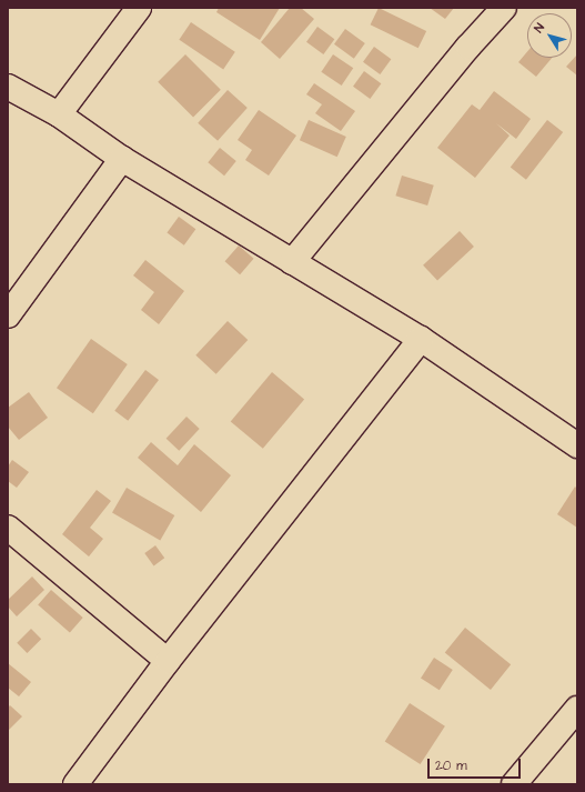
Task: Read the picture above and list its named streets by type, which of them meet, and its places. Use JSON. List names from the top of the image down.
{
  "scale_bar": "20 m",
  "north": "top left"
}
